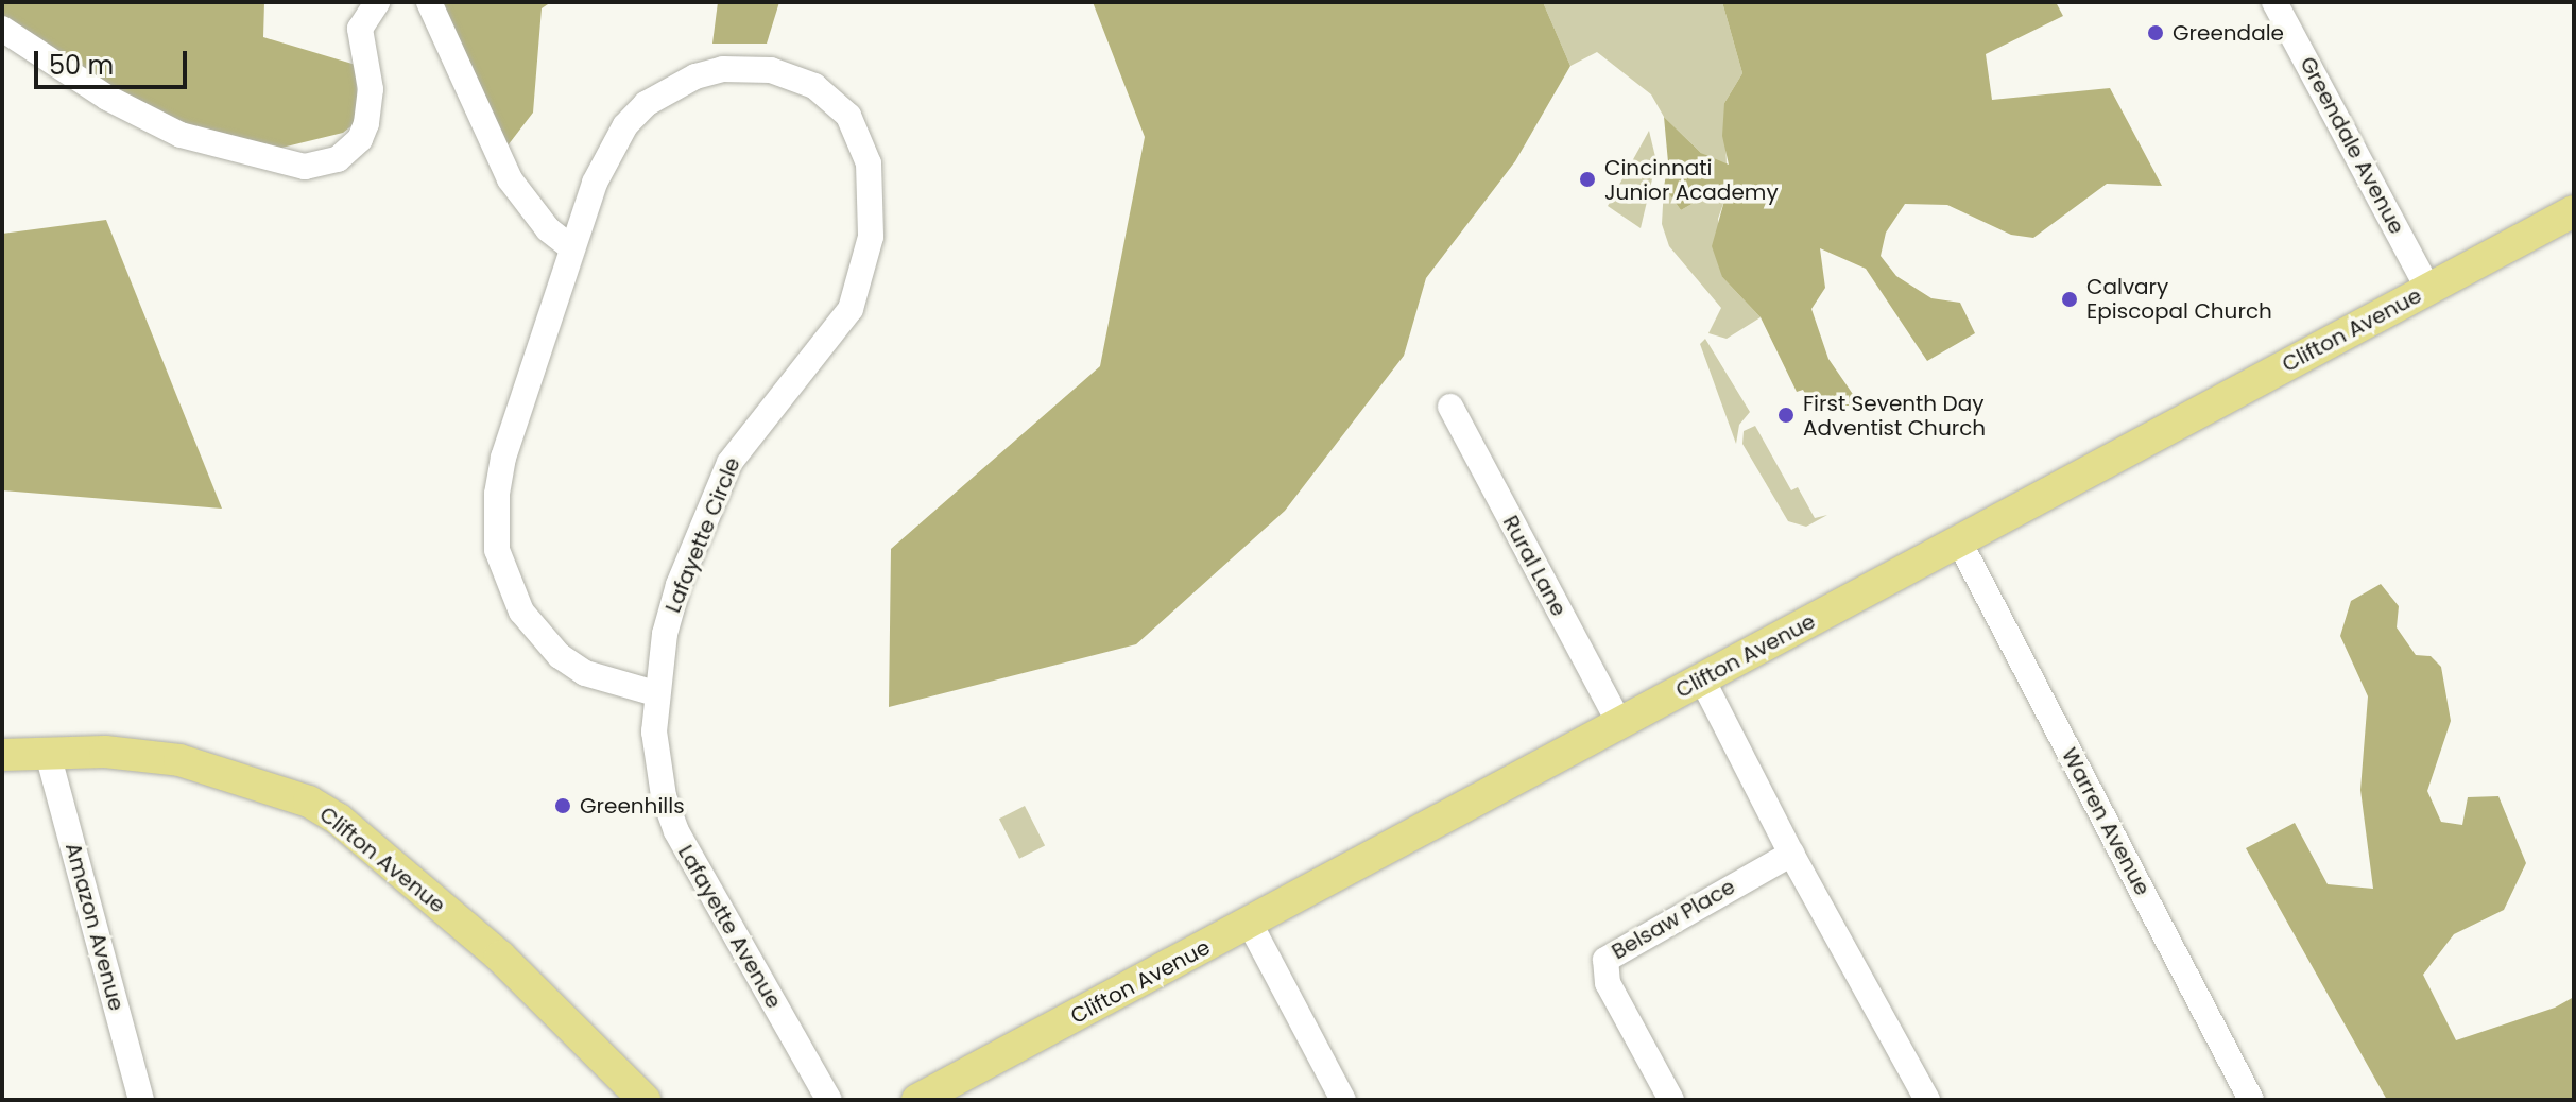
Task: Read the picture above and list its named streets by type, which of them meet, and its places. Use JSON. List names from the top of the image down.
{
  "streets": {
    "main road": ["Clifton Avenue"],
    "street": [
      "Greendale Avenue",
      "Lafayette Circle",
      "Rural Lane",
      "Warren Avenue",
      "Belsaw Place",
      "Amazon Avenue",
      "Lafayette Avenue"
    ]
  },
  "crossings": [
    ["Greendale Avenue", "Clifton Avenue"],
    ["Clifton Avenue", "Rural Lane"],
    ["Clifton Avenue", "Warren Avenue"],
    ["Clifton Avenue", "Amazon Avenue"],
    ["Lafayette Circle", "Lafayette Avenue"]
  ],
  "places": [
    "Greendale",
    "Cincinnati Junior Academy",
    "Calvary Episcopal Church",
    "First Seventh Day Adventist Church",
    "Greenhills"
  ],
  "scale_bar": "50 m"
}
